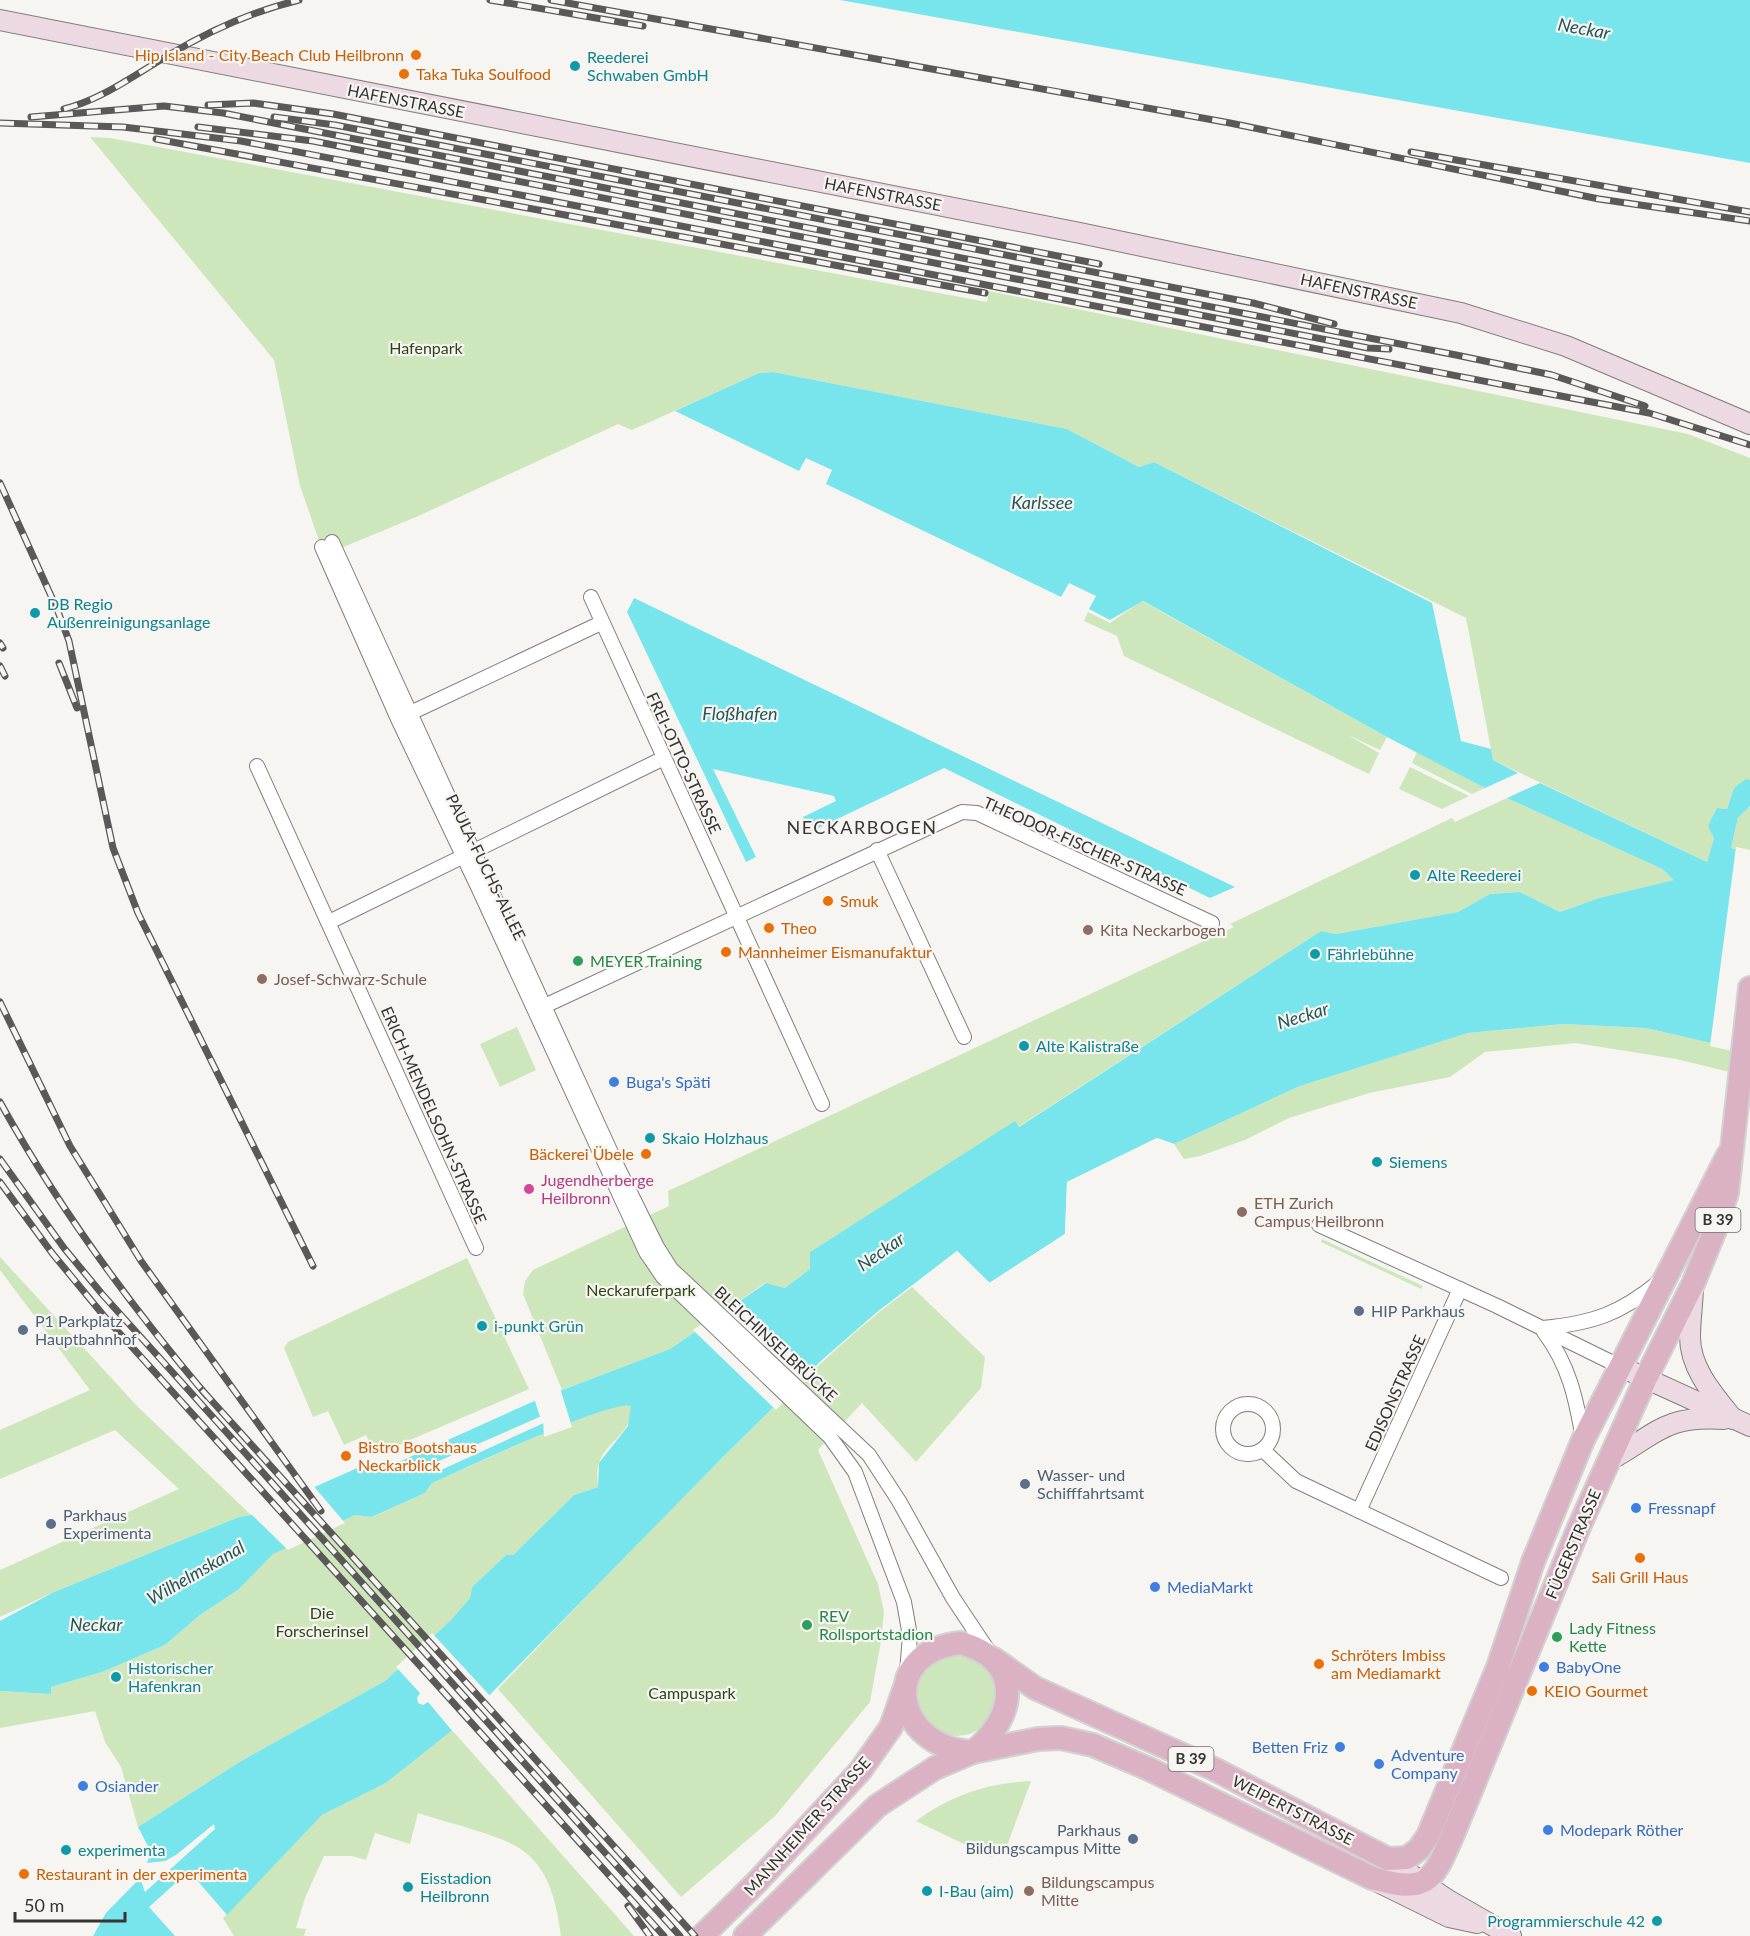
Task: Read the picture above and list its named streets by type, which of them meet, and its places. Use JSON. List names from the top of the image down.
{
  "streets": {
    "main road": [
      "HAFENSTRASSE",
      "B 39",
      "FÜGERSTRASSE",
      "WEIPERTSTRASSE",
      "MANNHEIMER STRASSE"
    ],
    "street": [
      "FREI-OTTO-STRASSE",
      "THEODOR-FISCHER-STRASSE",
      "PAULA-FUCHS-ALLEE",
      "ERICH-MENDELSOHN-STRASSE",
      "BLEICHINSELBRÜCKE",
      "EDISONSTRASSE"
    ]
  },
  "crossings": [
    ["FREI-OTTO-STRASSE", "THEODOR-FISCHER-STRASSE"],
    ["THEODOR-FISCHER-STRASSE", "PAULA-FUCHS-ALLEE"],
    ["PAULA-FUCHS-ALLEE", "BLEICHINSELBRÜCKE"],
    ["B 39", "BLEICHINSELBRÜCKE"],
    ["B 39", "FÜGERSTRASSE"],
    ["B 39", "WEIPERTSTRASSE"],
    ["B 39", "MANNHEIMER STRASSE"],
    ["BLEICHINSELBRÜCKE", "WEIPERTSTRASSE"],
    ["BLEICHINSELBRÜCKE", "MANNHEIMER STRASSE"],
    ["FÜGERSTRASSE", "WEIPERTSTRASSE"],
    ["WEIPERTSTRASSE", "MANNHEIMER STRASSE"]
  ],
  "districts": ["NECKARBOGEN"],
  "water": [
    "Neckar",
    "Karlssee",
    "Floßhafen",
    "Wilhelmskanal"
  ],
  "parks": [
    "Hafenpark",
    "Neckaruferpark",
    "Die Forscherinsel",
    "Campuspark"
  ],
  "places": [
    "Hip Island - City Beach Club Heilbronn",
    "Reederei Schwaben GmbH",
    "Taka Tuka Soulfood",
    "DB Regio Außenreinigungsanlage",
    "Alte Reederei",
    "Smuk",
    "Theo",
    "Kita Neckarbogen",
    "Mannheimer Eismanufaktur",
    "Fährlebühne",
    "MEYER Training",
    "Josef-Schwarz-Schule",
    "Alte Kalistraße",
    "Buga's Späti",
    "Skaio Holzhaus",
    "Bäckerei Übele",
    "Siemens",
    "Jugendherberge Heilbronn",
    "ETH Zurich Campus Heilbronn",
    "HIP Parkhaus",
    "i-punkt Grün",
    "P1 Parkplatz Hauptbahnhof",
    "Bistro Bootshaus Neckarblick",
    "Wasser- und Schifffahrtsamt",
    "Fressnapf",
    "Parkhaus Experimenta",
    "Sali Grill Haus",
    "MediaMarkt",
    "REV Rollsportstadion",
    "Lady Fitness Kette",
    "Schröters Imbiss am Mediamarkt",
    "BabyOne",
    "Historischer Hafenkran",
    "KEIO Gourmet",
    "Betten Friz",
    "Adventure Company",
    "Osiander",
    "Modepark Röther",
    "Parkhaus Bildungscampus Mitte",
    "experimenta",
    "Restaurant in der experimenta",
    "Eisstadion Heilbronn",
    "I-Bau (aim)",
    "Bildungscampus Mitte",
    "Programmierschule 42"
  ],
  "scale_bar": "50 m"
}
